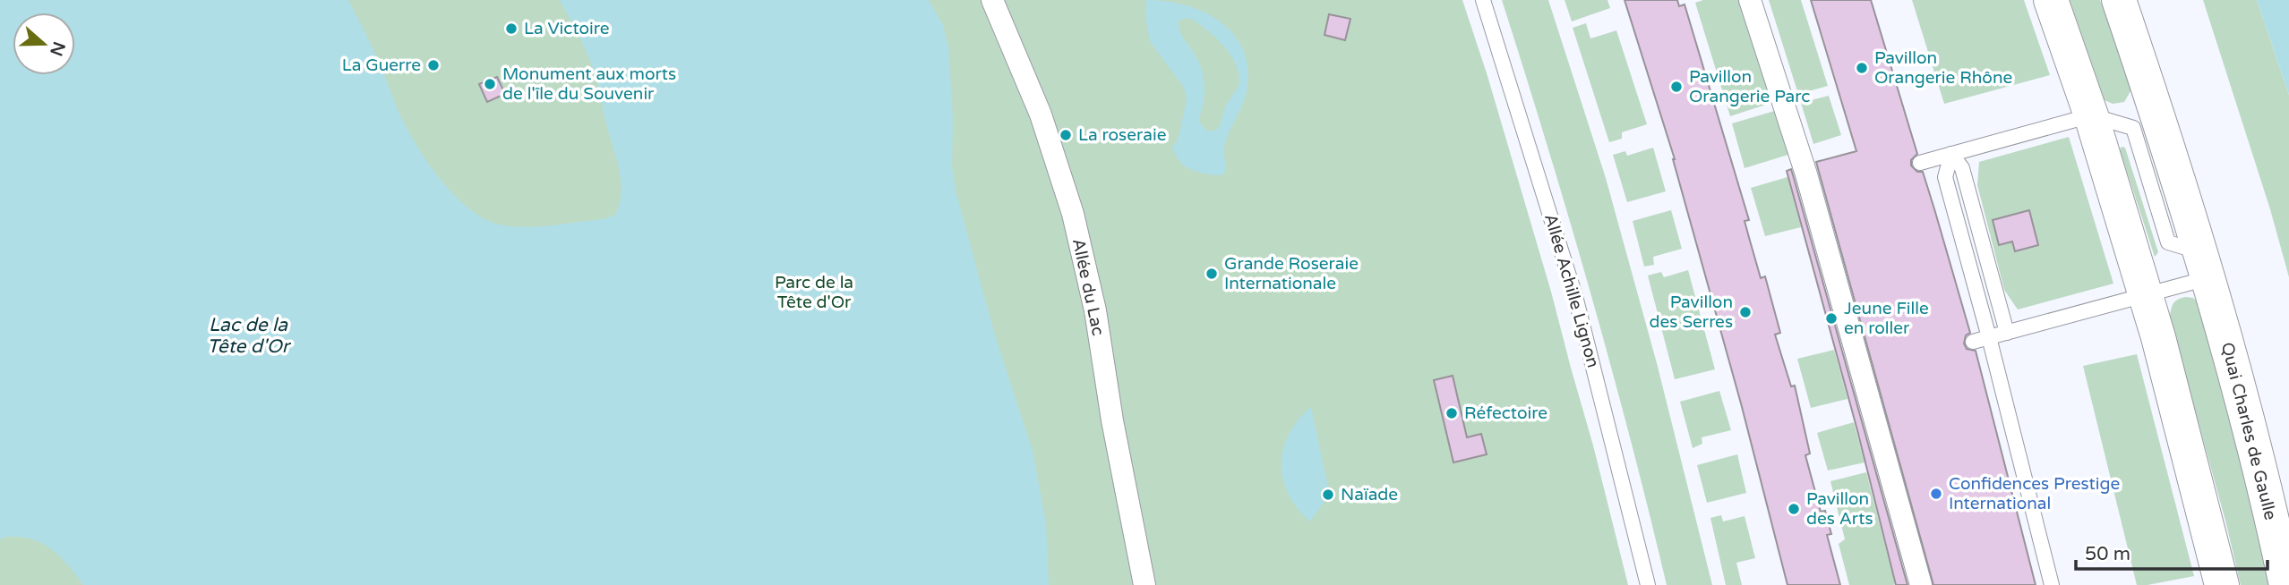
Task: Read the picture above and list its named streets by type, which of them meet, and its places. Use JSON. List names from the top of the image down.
{
  "streets": {
    "main road": ["Quai Charles de Gaulle"],
    "street": ["Allée du Lac"],
    "lane": ["Allée Achille Lignon"]
  },
  "water": ["Lac de la Tête d'Or"],
  "parks": ["Parc de la Tête d'Or"],
  "places": [
    "La Victoire",
    "La Guerre",
    "Pavillon Orangerie Rhône",
    "Monument aux morts de l'île du Souvenir",
    "Pavillon Orangerie Parc",
    "La roseraie",
    "Grande Roseraie Internationale",
    "Pavillon des Serres",
    "Jeune Fille en roller",
    "Réfectoire",
    "Confidences Prestige International",
    "Naïade",
    "Pavillon des Arts"
  ],
  "scale_bar": "50 m",
  "north": "right"
}
